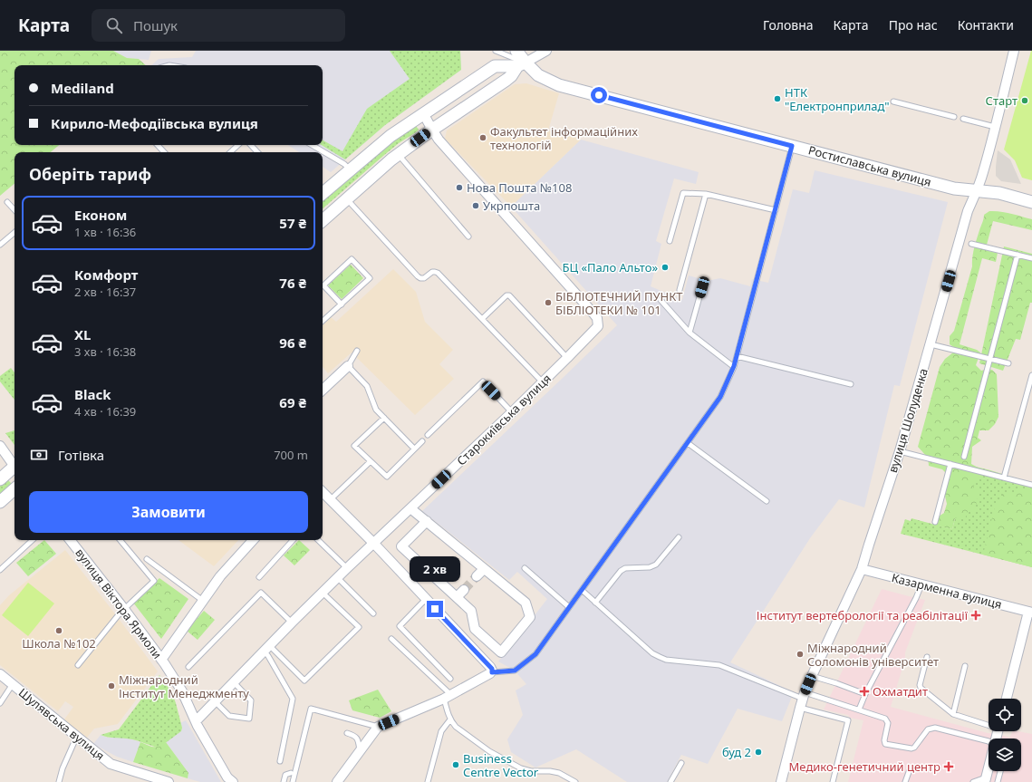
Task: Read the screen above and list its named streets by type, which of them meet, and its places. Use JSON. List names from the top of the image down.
{
  "streets": {
    "street": [
      "Ростиславська вулиця",
      "Старокиївська вулиця",
      "вулиця Шолуденка",
      "Казарменна вулиця",
      "вулиця Віктора Ярмоли",
      "Шулявська вулиця"
    ]
  },
  "crossings": [
    ["Ростиславська вулиця", "вулиця Шолуденка"],
    ["Старокиївська вулиця", "вулиця Віктора Ярмоли"],
    ["вулиця Шолуденка", "Казарменна вулиця"]
  ],
  "places": {
    "other": [
      "НТК \"Електронприлад\"",
      "Старт",
      "Факультет інформаційних технологій",
      "Нова Пошта №108",
      "Укрпошта",
      "БЦ «Пало Альто»",
      "БІБЛІОТЕЧНИЙ ПУНКТ БІБЛІОТЕКИ № 101",
      "Школа №102",
      "Міжнародний Соломонів університет",
      "Міжнародний Інститут Менеджменту",
      "буд 2",
      "Business Centre Vector"
    ],
    "health": ["Інститут вертебрології та реабілітації", "Охматдит", "Медико-генетичний центр"]
  },
  "page": {
    "header": "Карта",
    "search": "Пошук",
    "nav": [
      "Головна",
      "Карта",
      "Про нас",
      "Контакти"
    ],
    "banner": ["Mediland", "Кирило-Мефодіївська вулиця"],
    "heading": "Оберіть тариф",
    "list": [
      {
        "name": "Економ",
        "note": "1 хв · 16:36",
        "value": "57 ₴"
      },
      {
        "name": "Комфорт",
        "note": "2 хв · 16:37",
        "value": "76 ₴"
      },
      {
        "name": "XL",
        "note": "3 хв · 16:38",
        "value": "96 ₴"
      },
      {
        "name": "Black",
        "note": "4 хв · 16:39",
        "value": "69 ₴"
      }
    ],
    "pay": ["Готівка", "700 m"],
    "buttons": "Замовити",
    "bubble": "2 хв"
  }
}
